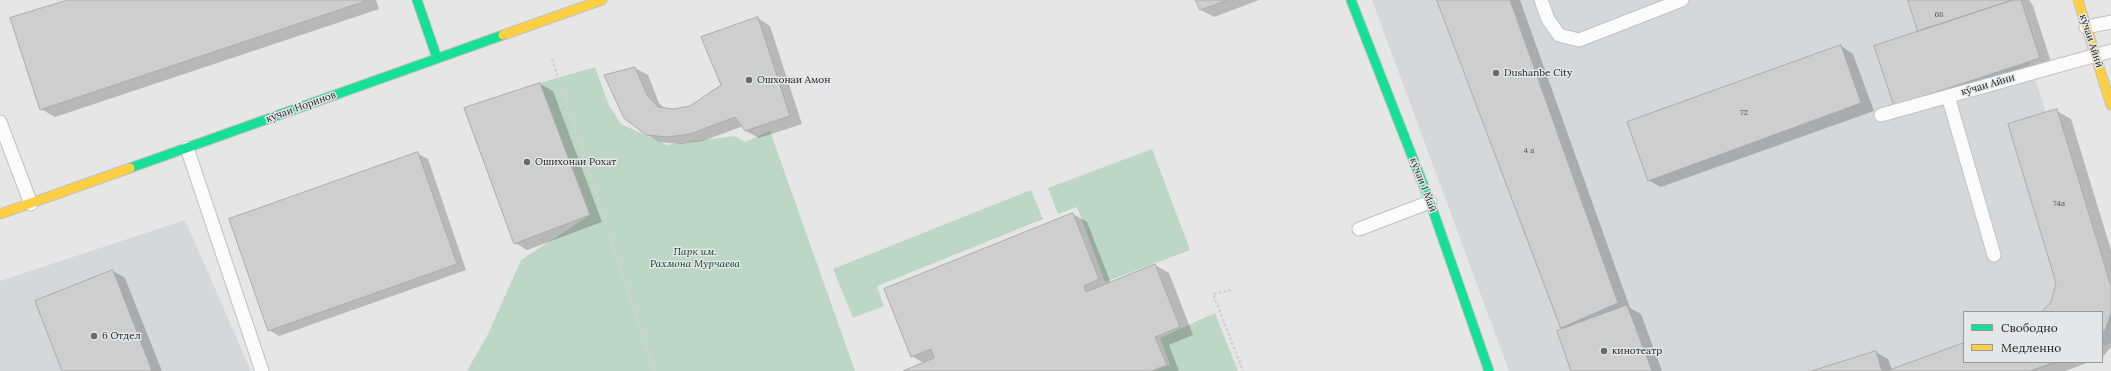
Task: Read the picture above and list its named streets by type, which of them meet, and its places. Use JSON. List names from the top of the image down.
{
  "streets": {
    "street": ["кӯчаи Айнӣ", "кӯчаи Норинов", "кӯчаи 1 Май"],
    "lane": ["кӯчаи Айни"]
  },
  "crossings": [
    ["кӯчаи Айнӣ", "кӯчаи Айни"]
  ],
  "parks": ["Парк им. Рахмона Мурчаева"],
  "places": [
    "Dushanbe City",
    "Ошхонаи Амон",
    "Ошихонаи Рохат",
    "6 Отдел",
    "кинотеатр"
  ],
  "house_numbers": [
    "68",
    "72",
    "4 a",
    "74а"
  ],
  "legend": ["Свободно", "Медленно"]
}
